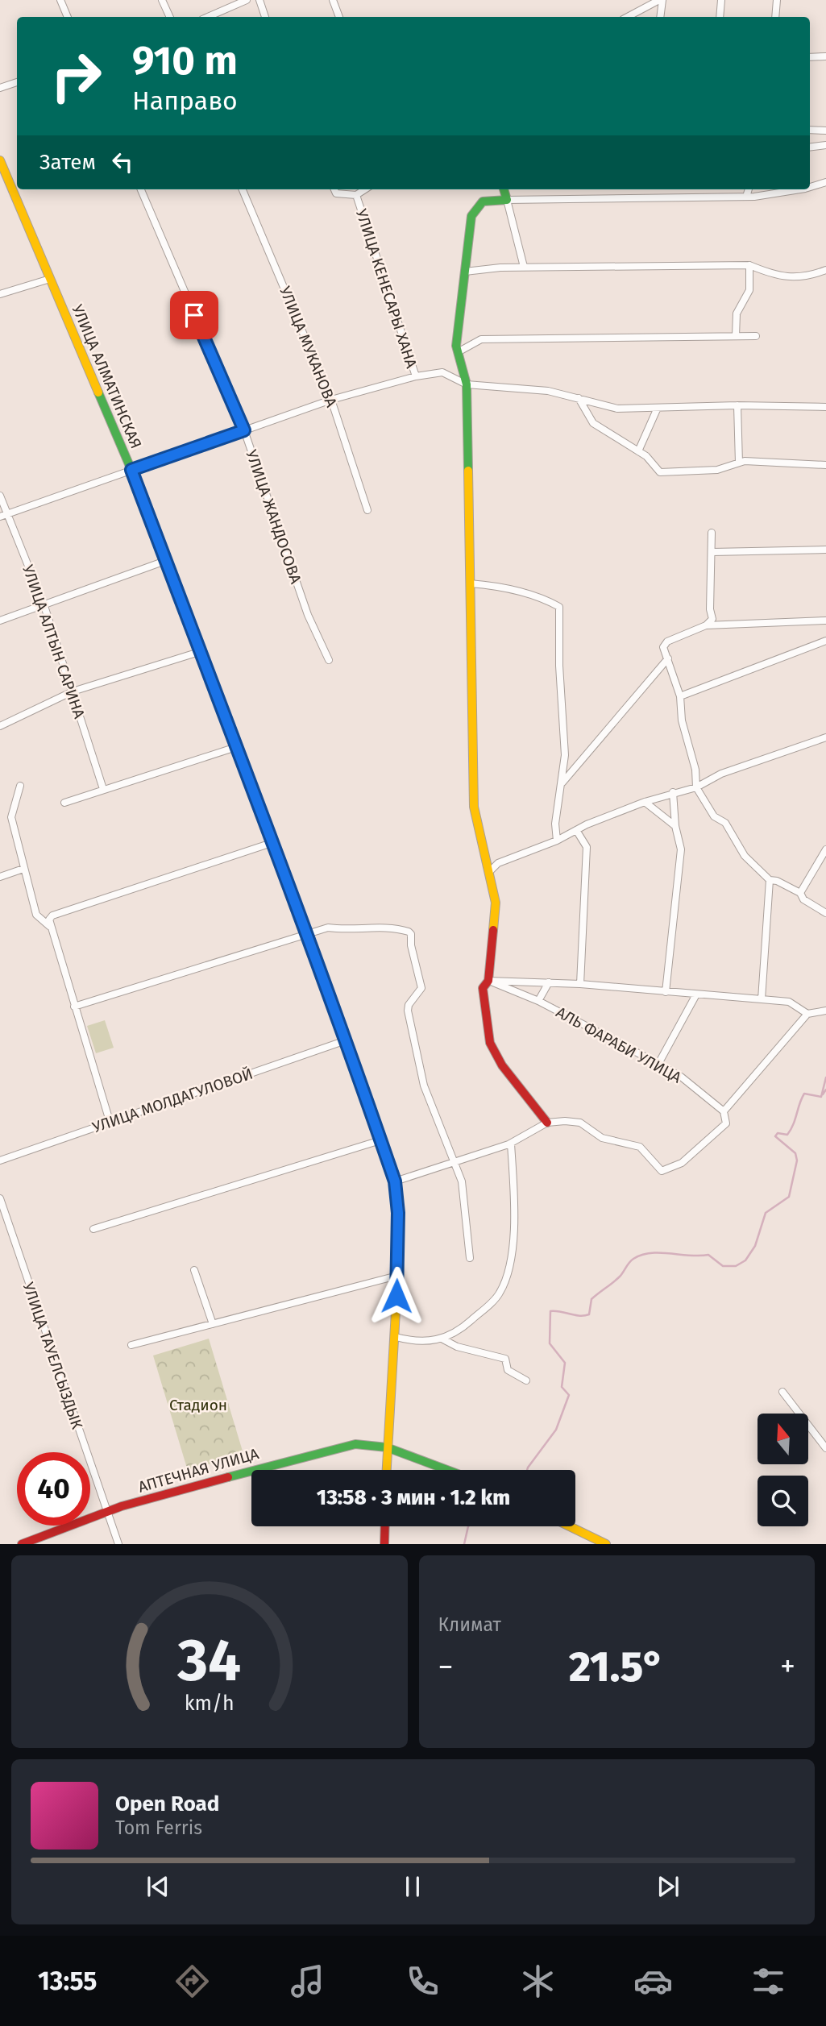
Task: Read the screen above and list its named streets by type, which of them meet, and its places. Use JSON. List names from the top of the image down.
{
  "streets": {
    "street": [
      "УЛИЦА КЕНЕСАРЫ ХАНА",
      "УЛИЦА МУКАНОВА",
      "УЛИЦА АЛМАТИНСКАЯ",
      "УЛИЦА ЖАНДОСОВА",
      "УЛИЦА АЛТЫН САРИНА",
      "АЛЬ ФАРАБИ УЛИЦА",
      "УЛИЦА МОЛДАГУЛОВОЙ",
      "УЛИЦА ТАУЕЛСЫЗДЫК",
      "АПТЕЧНАЯ УЛИЦА"
    ]
  },
  "crossings": [
    ["УЛИЦА АЛМАТИНСКАЯ", "УЛИЦА МОЛДАГУЛОВОЙ"],
    ["УЛИЦА АЛМАТИНСКАЯ", "АПТЕЧНАЯ УЛИЦА"],
    ["УЛИЦА ТАУЕЛСЫЗДЫК", "АПТЕЧНАЯ УЛИЦА"]
  ],
  "parks": ["Стадион"],
  "north": "top",
  "page": {
    "turn": ["910 m", "Направо"],
    "then": "Затем",
    "limit": "40",
    "trip": "13:58 · 3 мин · 1.2 km",
    "tile": "Климат",
    "heat": ["−", "21.5°", "+"],
    "song": ["Open Road", "Tom Ferris"],
    "tabs": "13:55",
    "gauge": ["34", "km/h"]
  }
}
